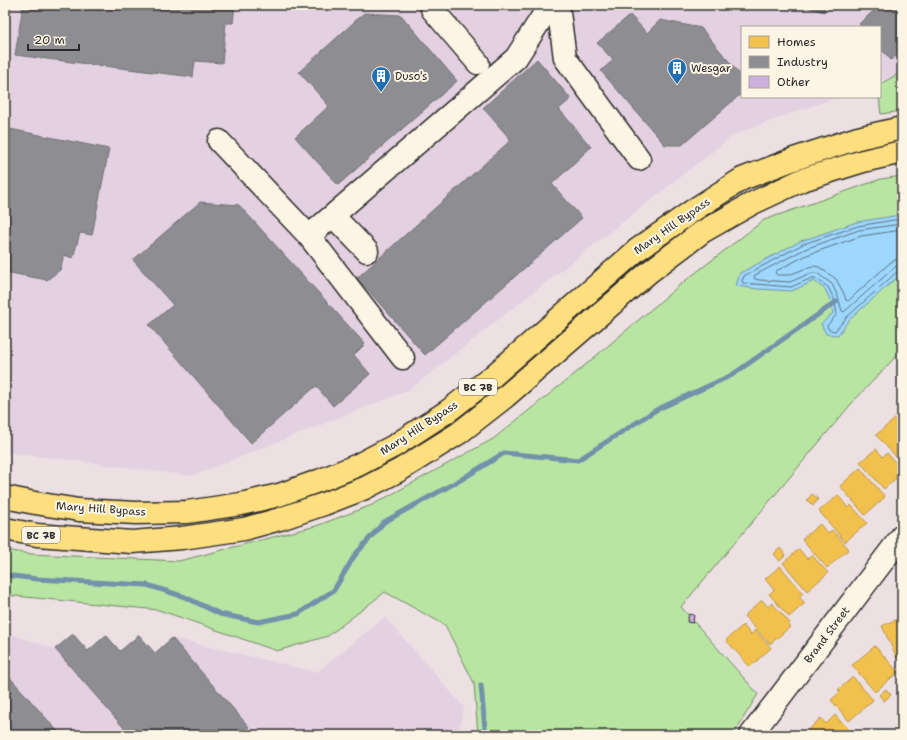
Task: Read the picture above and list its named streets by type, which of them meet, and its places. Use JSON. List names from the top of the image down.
{
  "streets": {
    "highway": ["Mary Hill Bypass", "BC 7B"],
    "street": ["Brand Street"]
  },
  "places": {
    "building": ["Wesgar", "Duso's"]
  },
  "legend": ["Homes", "Industry", "Other"],
  "scale_bar": "20 m"
}
